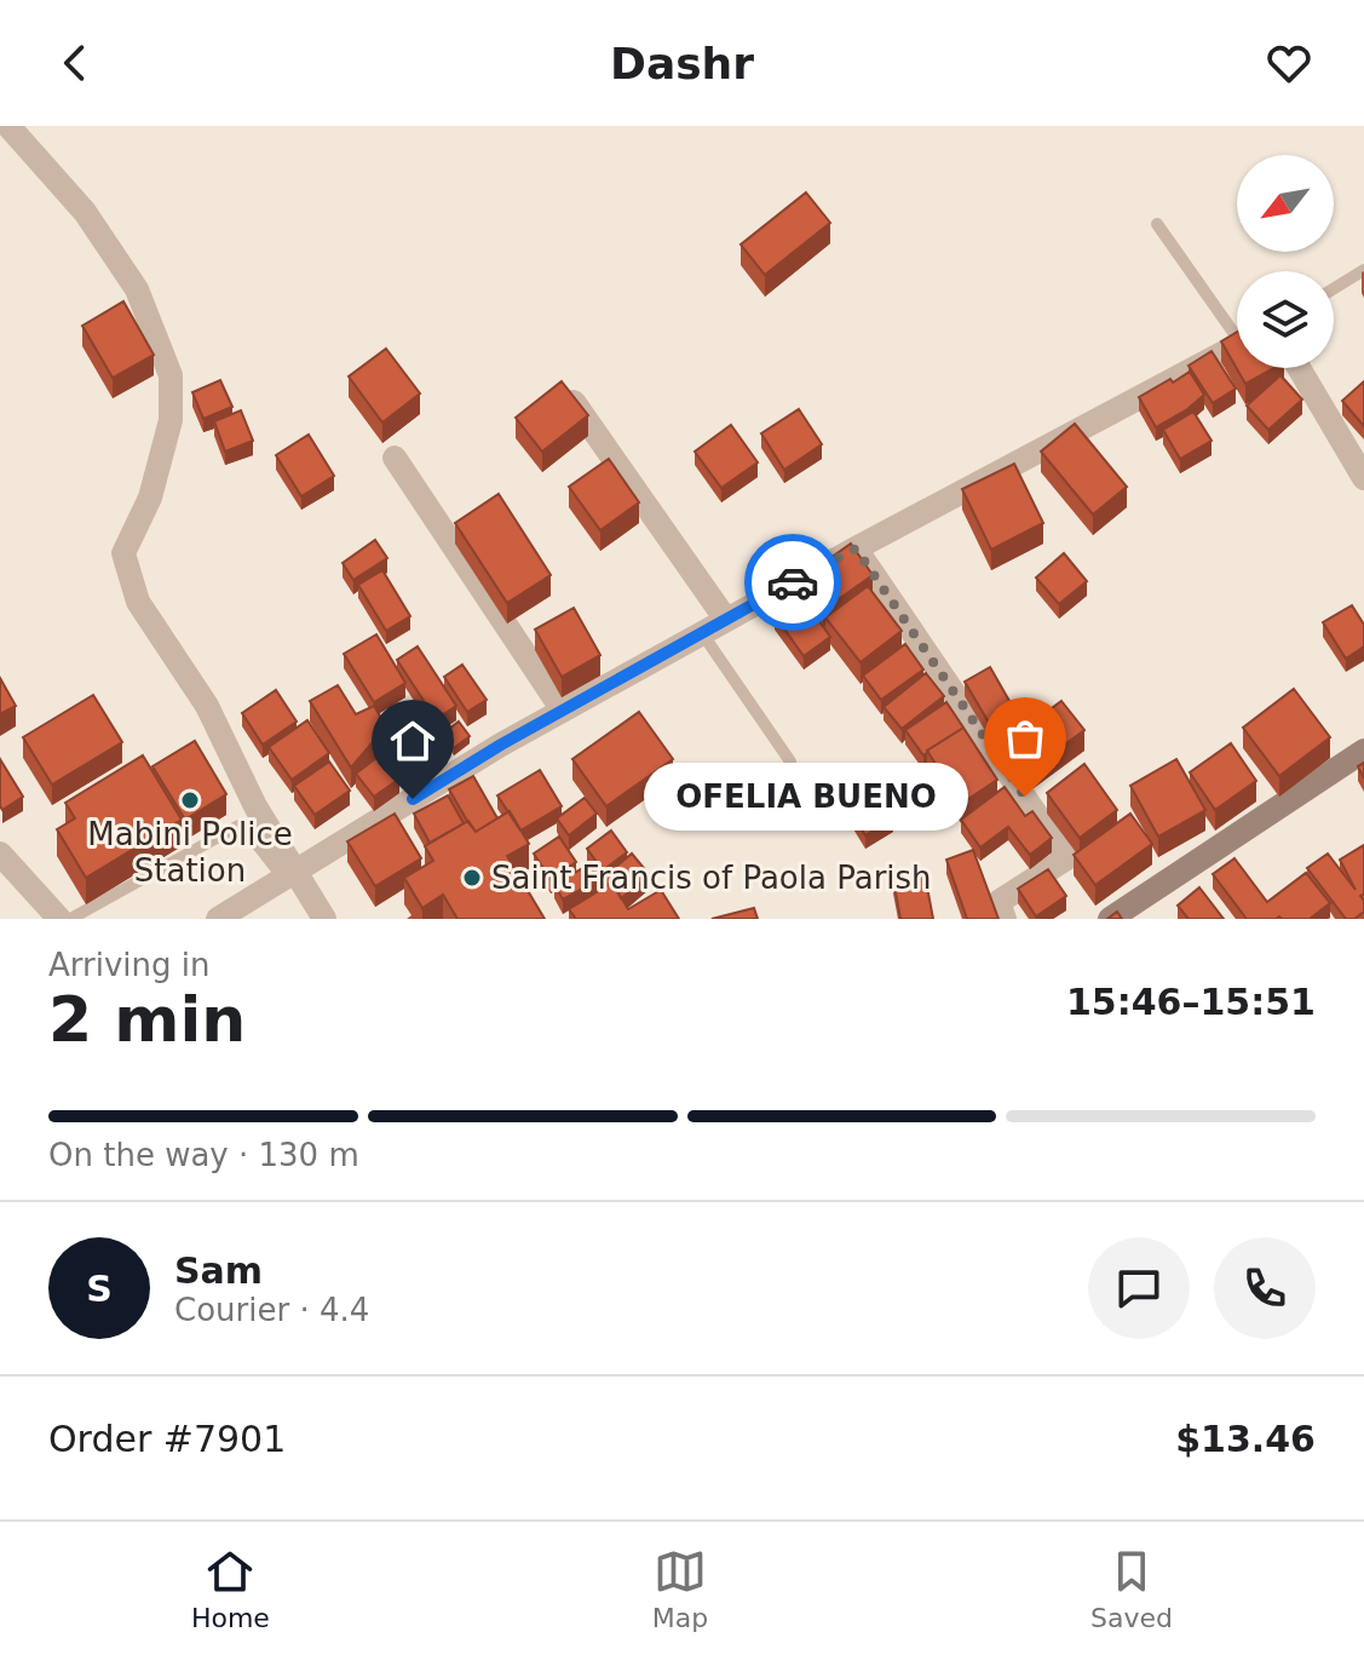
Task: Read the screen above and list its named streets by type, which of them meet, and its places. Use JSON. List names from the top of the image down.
{
  "places": ["OFELIA BUENO", "Mabini Police Station", "Saint Francis of Paola Parish"],
  "north": "bottom left",
  "page": {
    "header": "Dashr",
    "bubble": "OFELIA BUENO",
    "heading": ["2 min", "Arriving in", "15:46–15:51"],
    "panel": [
      "Sam",
      "Courier · 4.4",
      "Order #7901",
      "$13.46"
    ],
    "bar": "On the way · 130 m",
    "round": "S",
    "tabs": ["Home", "Map", "Saved"]
  }
}
